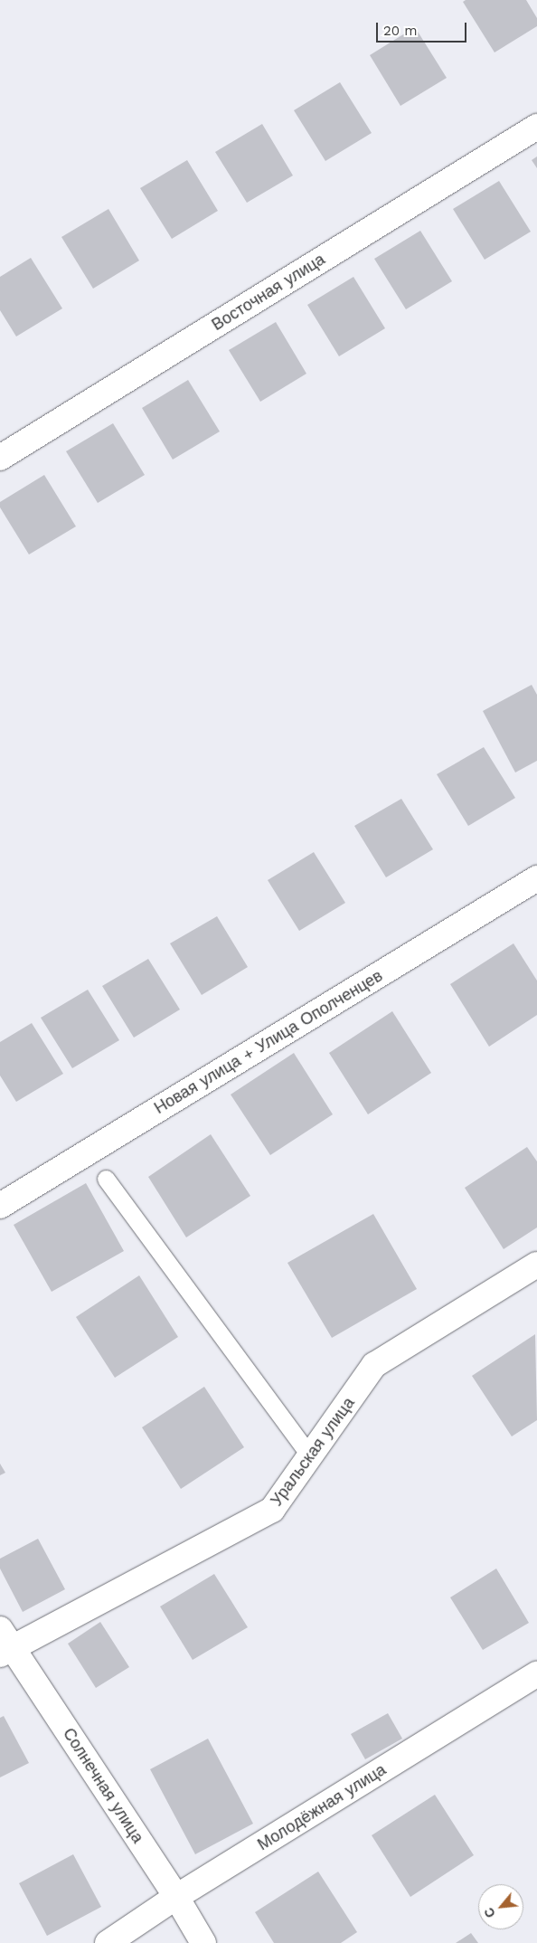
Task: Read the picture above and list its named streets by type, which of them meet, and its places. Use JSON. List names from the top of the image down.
{
  "streets": {
    "street": [
      "Восточная улица",
      "Новая улица + Улица Ополченцев",
      "Уральская улица",
      "Солнечная улица",
      "Молодёжная улица"
    ]
  },
  "crossings": [
    ["Уральская улица", "Солнечная улица"],
    ["Солнечная улица", "Молодёжная улица"]
  ],
  "scale_bar": "20 m",
  "north": "bottom left"
}
